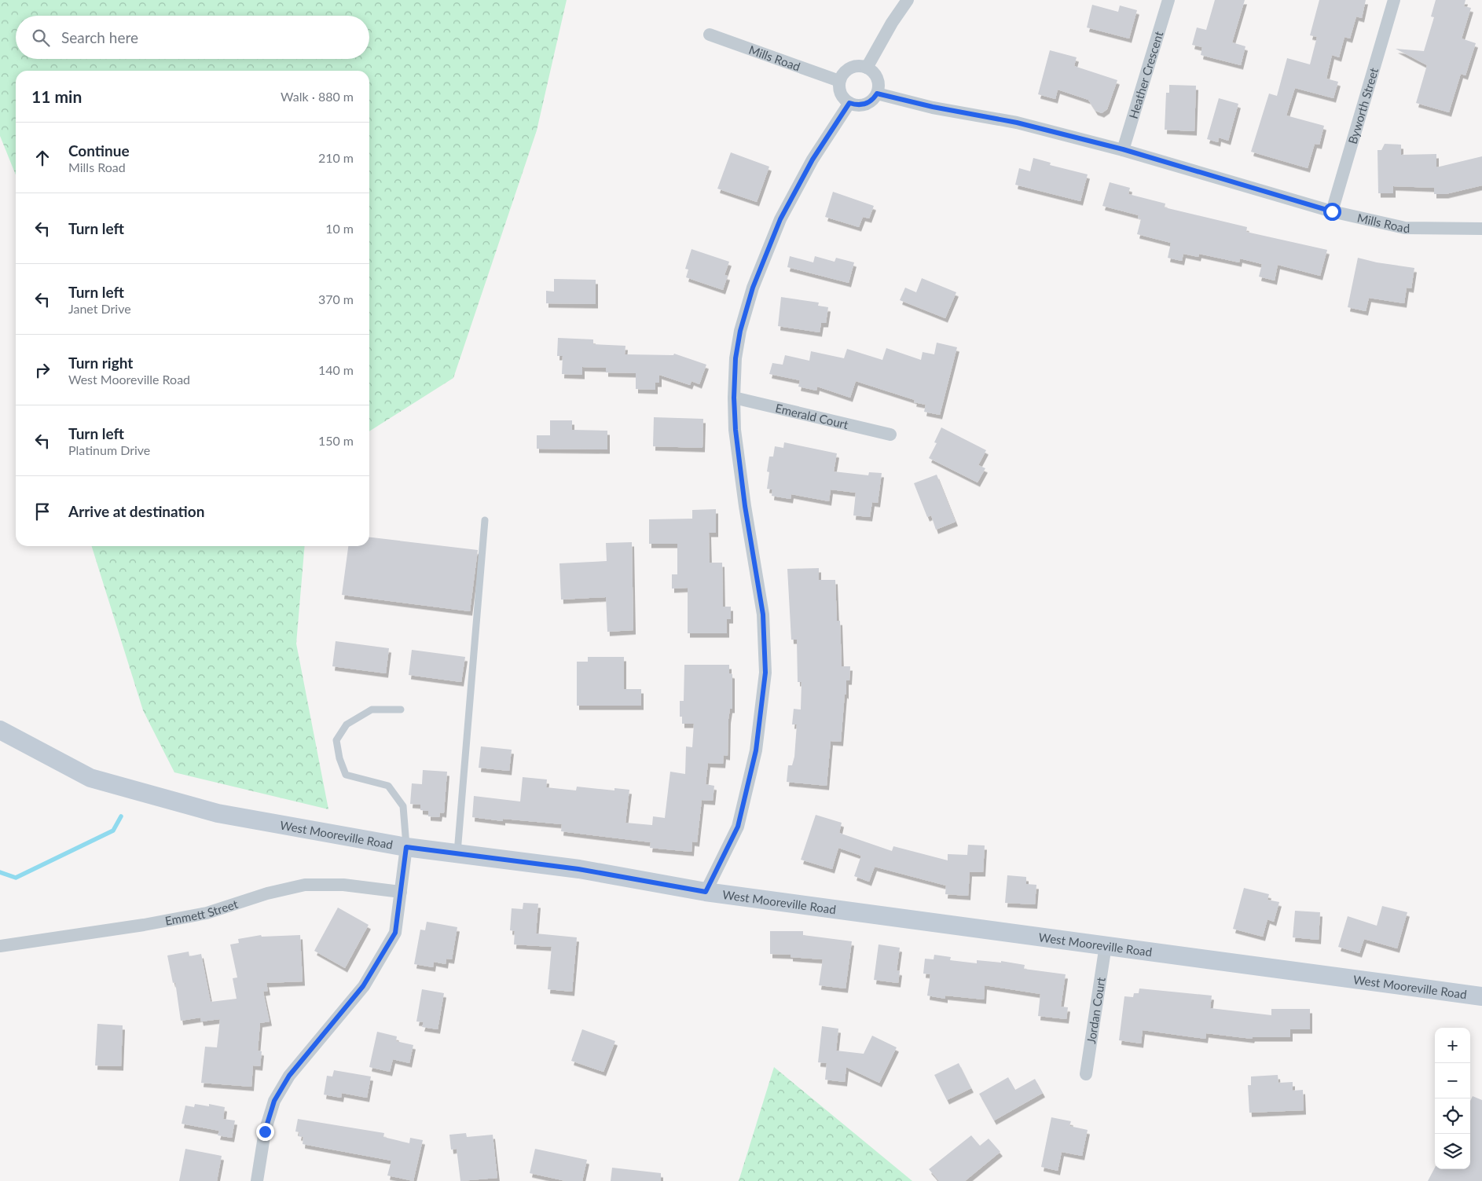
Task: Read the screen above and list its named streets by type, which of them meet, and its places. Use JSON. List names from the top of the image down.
{
  "streets": {
    "main road": ["West Mooreville Road"],
    "street": [
      "Mills Road",
      "Heather Crescent",
      "Byworth Street",
      "Emerald Court",
      "Emmett Street",
      "Jordan Court"
    ]
  },
  "crossings": [
    ["Mills Road", "Heather Crescent"],
    ["Mills Road", "Byworth Street"],
    ["West Mooreville Road", "Jordan Court"]
  ],
  "page": {
    "search": "Search here",
    "heading": ["11 min", "Walk · 880 m"],
    "list": [
      ["Continue", "Mills Road", "210 m"],
      ["Turn left", "10 m"],
      ["Turn left", "Janet Drive", "370 m"],
      ["Turn right", "West Mooreville Road", "140 m"],
      ["Turn left", "Platinum Drive", "150 m"],
      "Arrive at destination"
    ],
    "map_buttons": ["+", "−"]
  }
}
